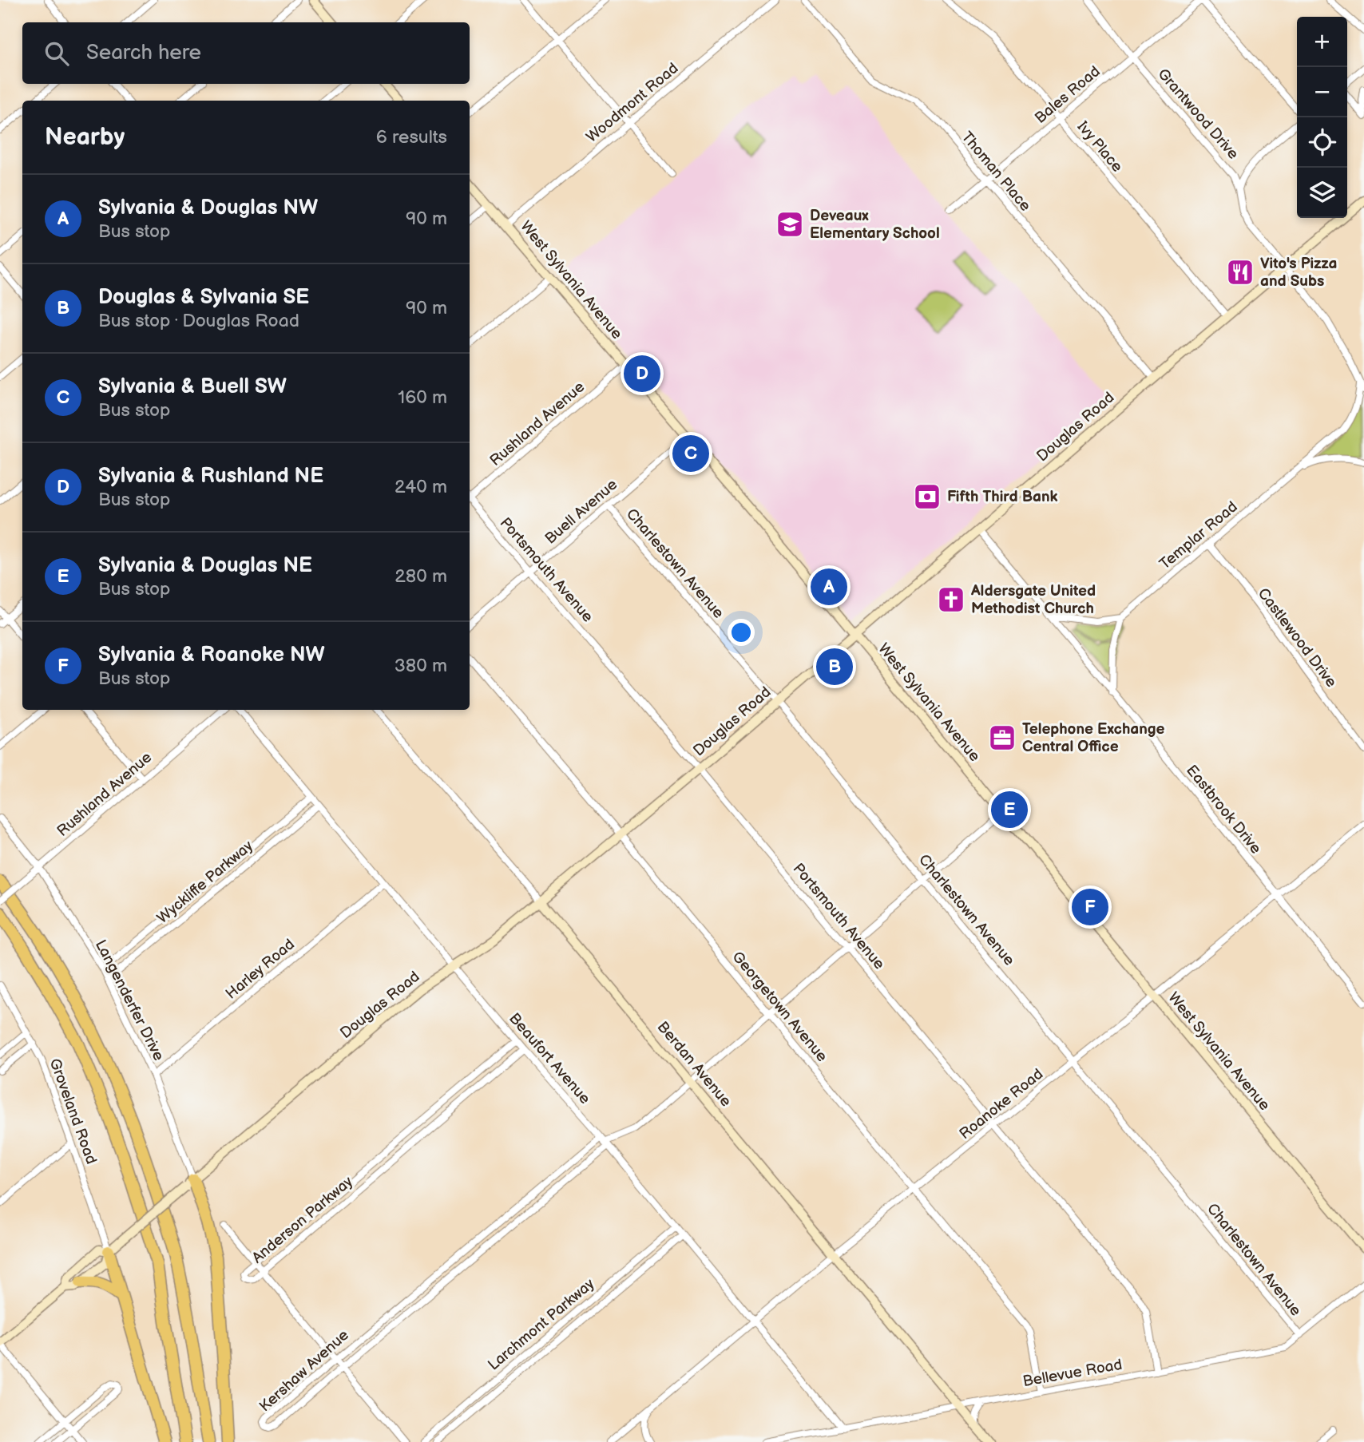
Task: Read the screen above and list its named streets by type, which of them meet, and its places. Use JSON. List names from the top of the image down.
{
  "streets": {
    "street": [
      "Bales Road",
      "Woodmont Road",
      "Grantwood Drive",
      "Ivy Place",
      "Thoman Place",
      "West Sylvania Avenue",
      "Rushland Avenue",
      "Douglas Road",
      "Buell Avenue",
      "Templar Road",
      "Charlestown Avenue",
      "Portsmouth Avenue",
      "Castlewood Drive",
      "Eastbrook Drive",
      "Wyckliffe Parkway",
      "Harley Road",
      "Langenderfer Drive",
      "Georgetown Avenue",
      "Beaufort Avenue",
      "Berdan Avenue",
      "Roanoke Road",
      "Groveland Road",
      "Anderson Parkway",
      "Larchmont Parkway",
      "Kershaw Avenue",
      "Bellevue Road"
    ]
  },
  "crossings": [
    ["Bales Road", "Grantwood Drive"],
    ["Bales Road", "Ivy Place"],
    ["Bales Road", "Thoman Place"],
    ["Woodmont Road", "West Sylvania Avenue"],
    ["Grantwood Drive", "Douglas Road"],
    ["Grantwood Drive", "Templar Road"],
    ["Ivy Place", "Douglas Road"],
    ["Thoman Place", "Douglas Road"],
    ["West Sylvania Avenue", "Rushland Avenue"],
    ["West Sylvania Avenue", "Douglas Road"],
    ["West Sylvania Avenue", "Buell Avenue"],
    ["West Sylvania Avenue", "Roanoke Road"],
    ["West Sylvania Avenue", "Kershaw Avenue"],
    ["Rushland Avenue", "Langenderfer Drive"],
    ["Douglas Road", "Charlestown Avenue"],
    ["Douglas Road", "Portsmouth Avenue"],
    ["Douglas Road", "Eastbrook Drive"],
    ["Douglas Road", "Langenderfer Drive"],
    ["Douglas Road", "Georgetown Avenue"],
    ["Douglas Road", "Beaufort Avenue"],
    ["Douglas Road", "Berdan Avenue"],
    ["Douglas Road", "Groveland Road"],
    ["Buell Avenue", "Charlestown Avenue"],
    ["Buell Avenue", "Portsmouth Avenue"],
    ["Templar Road", "Castlewood Drive"],
    ["Charlestown Avenue", "Roanoke Road"],
    ["Charlestown Avenue", "Kershaw Avenue"],
    ["Charlestown Avenue", "Bellevue Road"],
    ["Portsmouth Avenue", "Roanoke Road"],
    ["Portsmouth Avenue", "Kershaw Avenue"],
    ["Portsmouth Avenue", "Bellevue Road"],
    ["Eastbrook Drive", "Roanoke Road"],
    ["Wyckliffe Parkway", "Langenderfer Drive"],
    ["Wyckliffe Parkway", "Beaufort Avenue"],
    ["Harley Road", "Langenderfer Drive"],
    ["Harley Road", "Beaufort Avenue"],
    ["Georgetown Avenue", "Roanoke Road"],
    ["Georgetown Avenue", "Kershaw Avenue"],
    ["Georgetown Avenue", "Bellevue Road"],
    ["Beaufort Avenue", "Roanoke Road"],
    ["Beaufort Avenue", "Anderson Parkway"],
    ["Beaufort Avenue", "Larchmont Parkway"],
    ["Beaufort Avenue", "Kershaw Avenue"],
    ["Beaufort Avenue", "Bellevue Road"],
    ["Berdan Avenue", "Roanoke Road"],
    ["Berdan Avenue", "Kershaw Avenue"],
    ["Berdan Avenue", "Bellevue Road"]
  ],
  "places": {
    "school or university": ["Deveaux Elementary School"],
    "restaurant": ["Vito's Pizza and Subs"],
    "bank": ["Fifth Third Bank"],
    "church": ["Aldersgate United Methodist Church"],
    "office": ["Telephone Exchange Central Office"]
  },
  "page": {
    "map_buttons": ["+", "−"],
    "search": "Search here",
    "heading": ["Nearby", "6 results"],
    "list": [
      {
        "mark": "A",
        "name": "Sylvania & Douglas NW",
        "note": "Bus stop",
        "value": "90 m"
      },
      {
        "mark": "B",
        "name": "Douglas & Sylvania SE",
        "note": "Bus stop · Douglas Road",
        "value": "90 m"
      },
      {
        "mark": "C",
        "name": "Sylvania & Buell SW",
        "note": "Bus stop",
        "value": "160 m"
      },
      {
        "mark": "D",
        "name": "Sylvania & Rushland NE",
        "note": "Bus stop",
        "value": "240 m"
      },
      {
        "mark": "E",
        "name": "Sylvania & Douglas NE",
        "note": "Bus stop",
        "value": "280 m"
      },
      {
        "mark": "F",
        "name": "Sylvania & Roanoke NW",
        "note": "Bus stop",
        "value": "380 m"
      }
    ],
    "pins": [
      "D",
      "C",
      "A",
      "B",
      "E",
      "F"
    ]
  }
}
